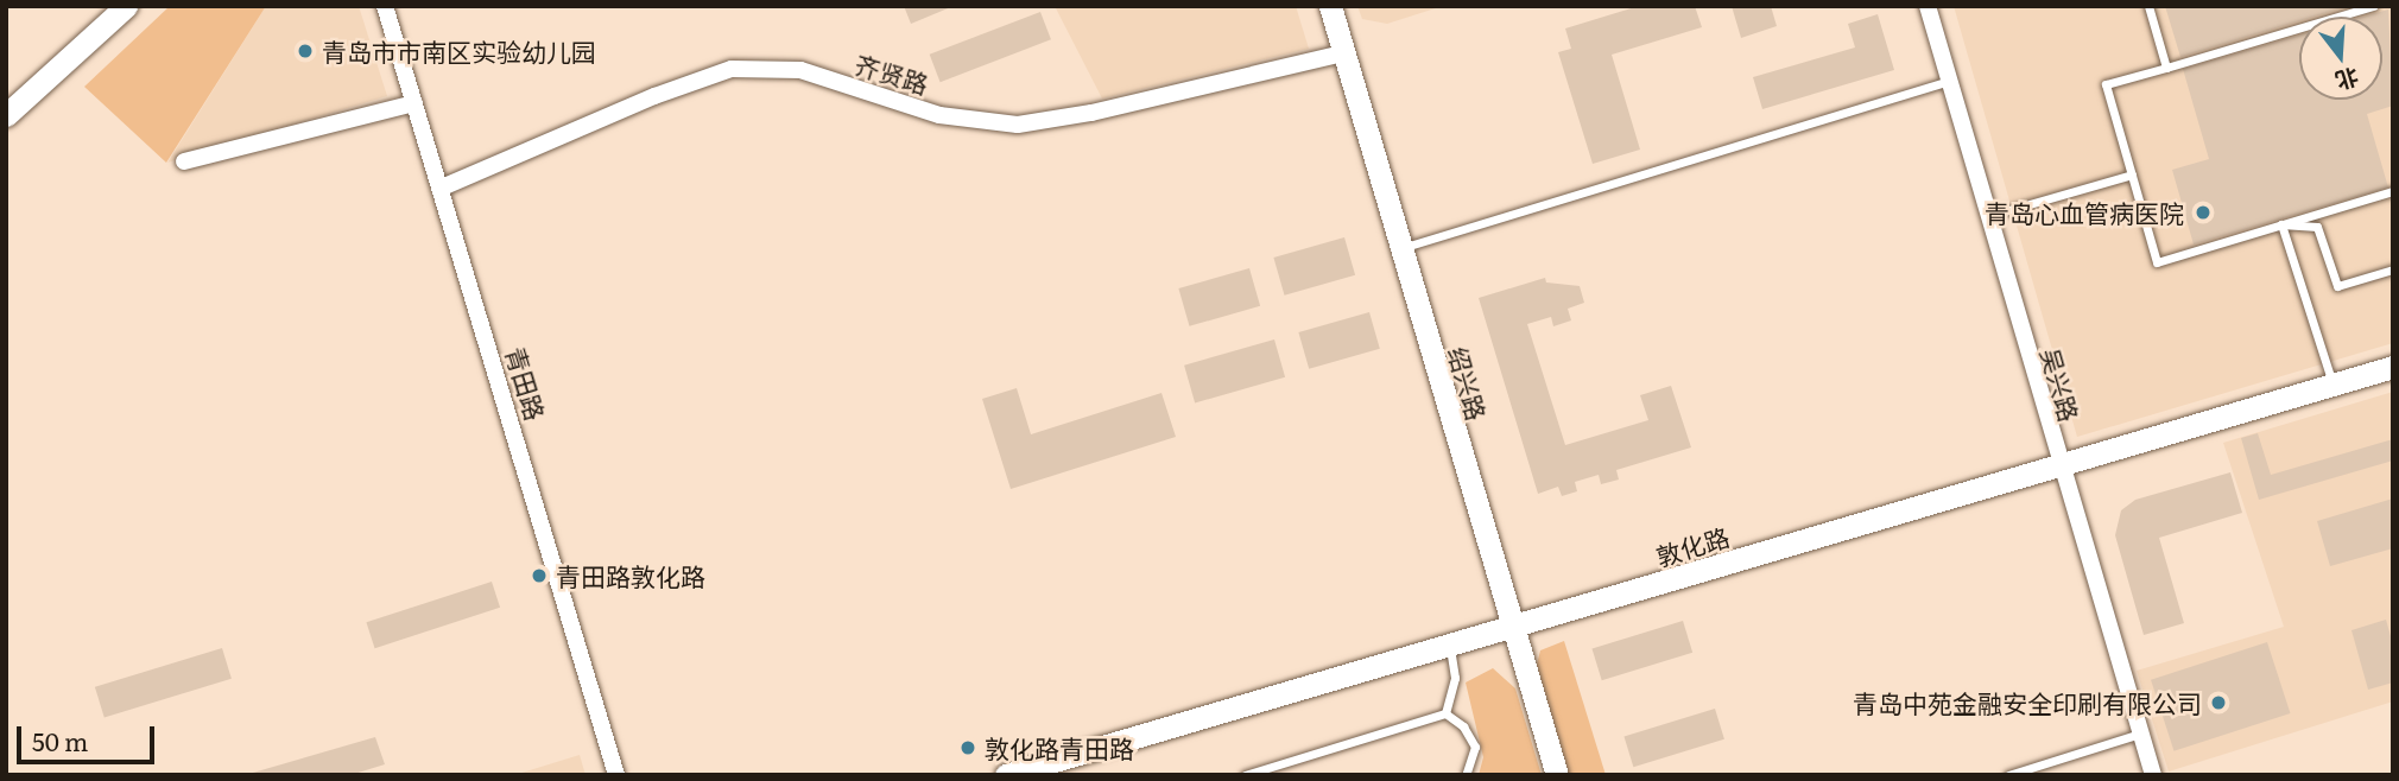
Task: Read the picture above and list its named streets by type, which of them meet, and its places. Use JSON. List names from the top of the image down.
{
  "streets": {
    "main road": ["绍兴路", "敦化路"],
    "street": ["齐贤路", "青田路", "吴兴路"]
  },
  "crossings": [
    ["齐贤路", "青田路"],
    ["齐贤路", "绍兴路"],
    ["绍兴路", "敦化路"],
    ["吴兴路", "敦化路"]
  ],
  "places": [
    "青岛市市南区实验幼儿园",
    "青岛心血管病医院",
    "青田路敦化路",
    "青岛中苑金融安全印刷有限公司",
    "敦化路青田路"
  ],
  "scale_bar": "50 m",
  "north": "bottom"
}
